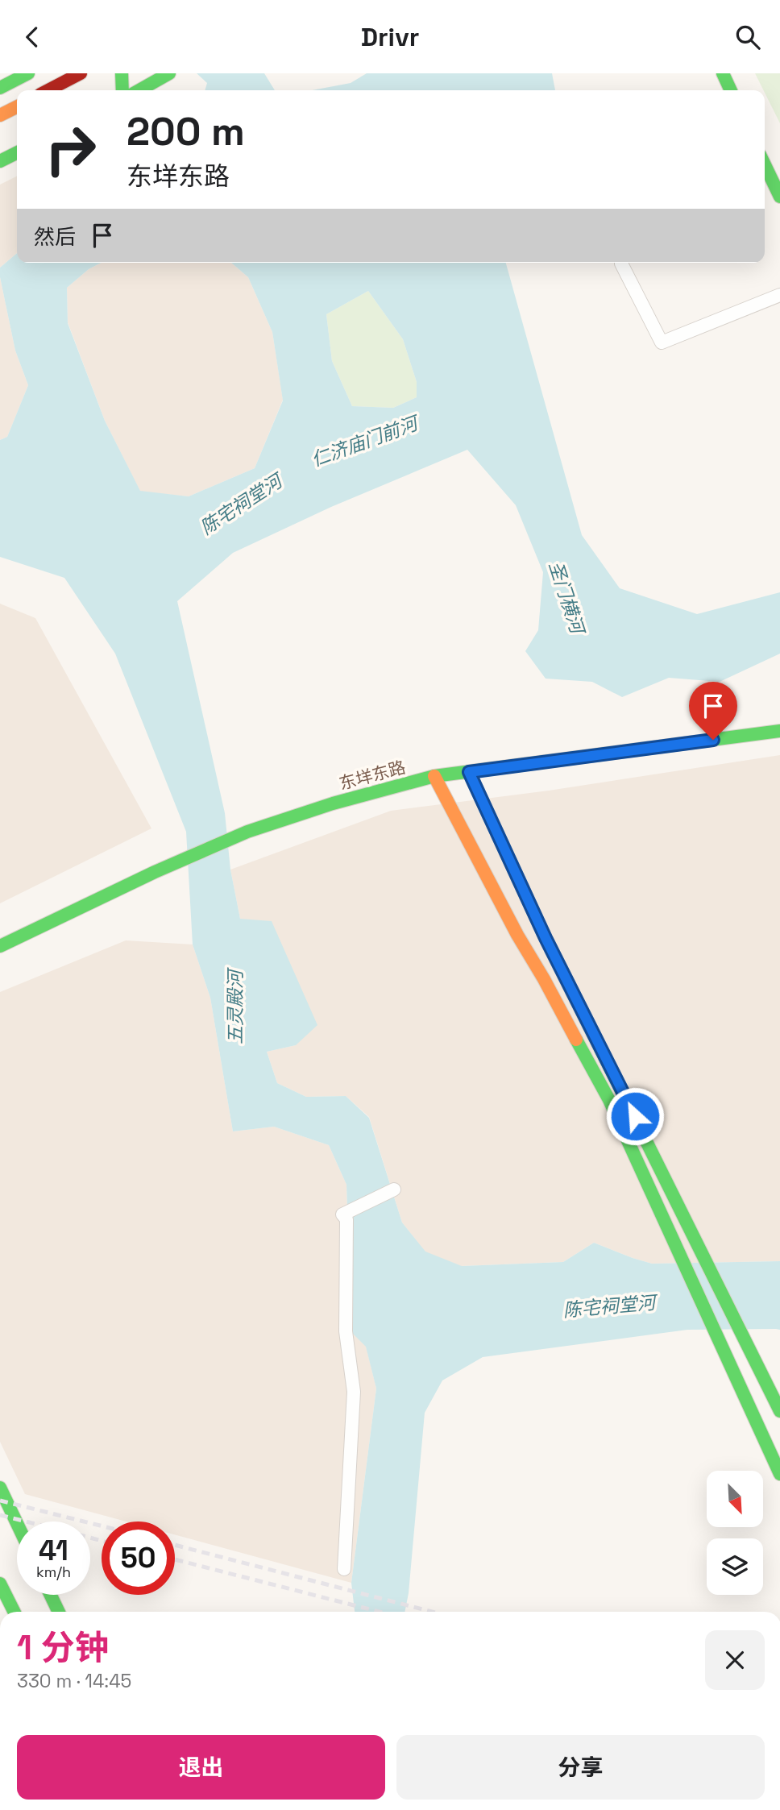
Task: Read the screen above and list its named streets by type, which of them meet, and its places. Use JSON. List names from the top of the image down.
{
  "streets": {
    "main road": ["东垟东路"]
  },
  "water": [
    "仁济庙门前河",
    "陈宅祠堂河",
    "圣门横河",
    "五灵殿河"
  ],
  "north": "bottom right",
  "page": {
    "header": "Drivr",
    "turn": ["200 m", "东垟东路"],
    "then": "然后",
    "speed": "41 km/h",
    "limit": "50",
    "heading": ["1 分钟", "330 m · 14:45"],
    "buttons": ["退出", "分享"]
  }
}
